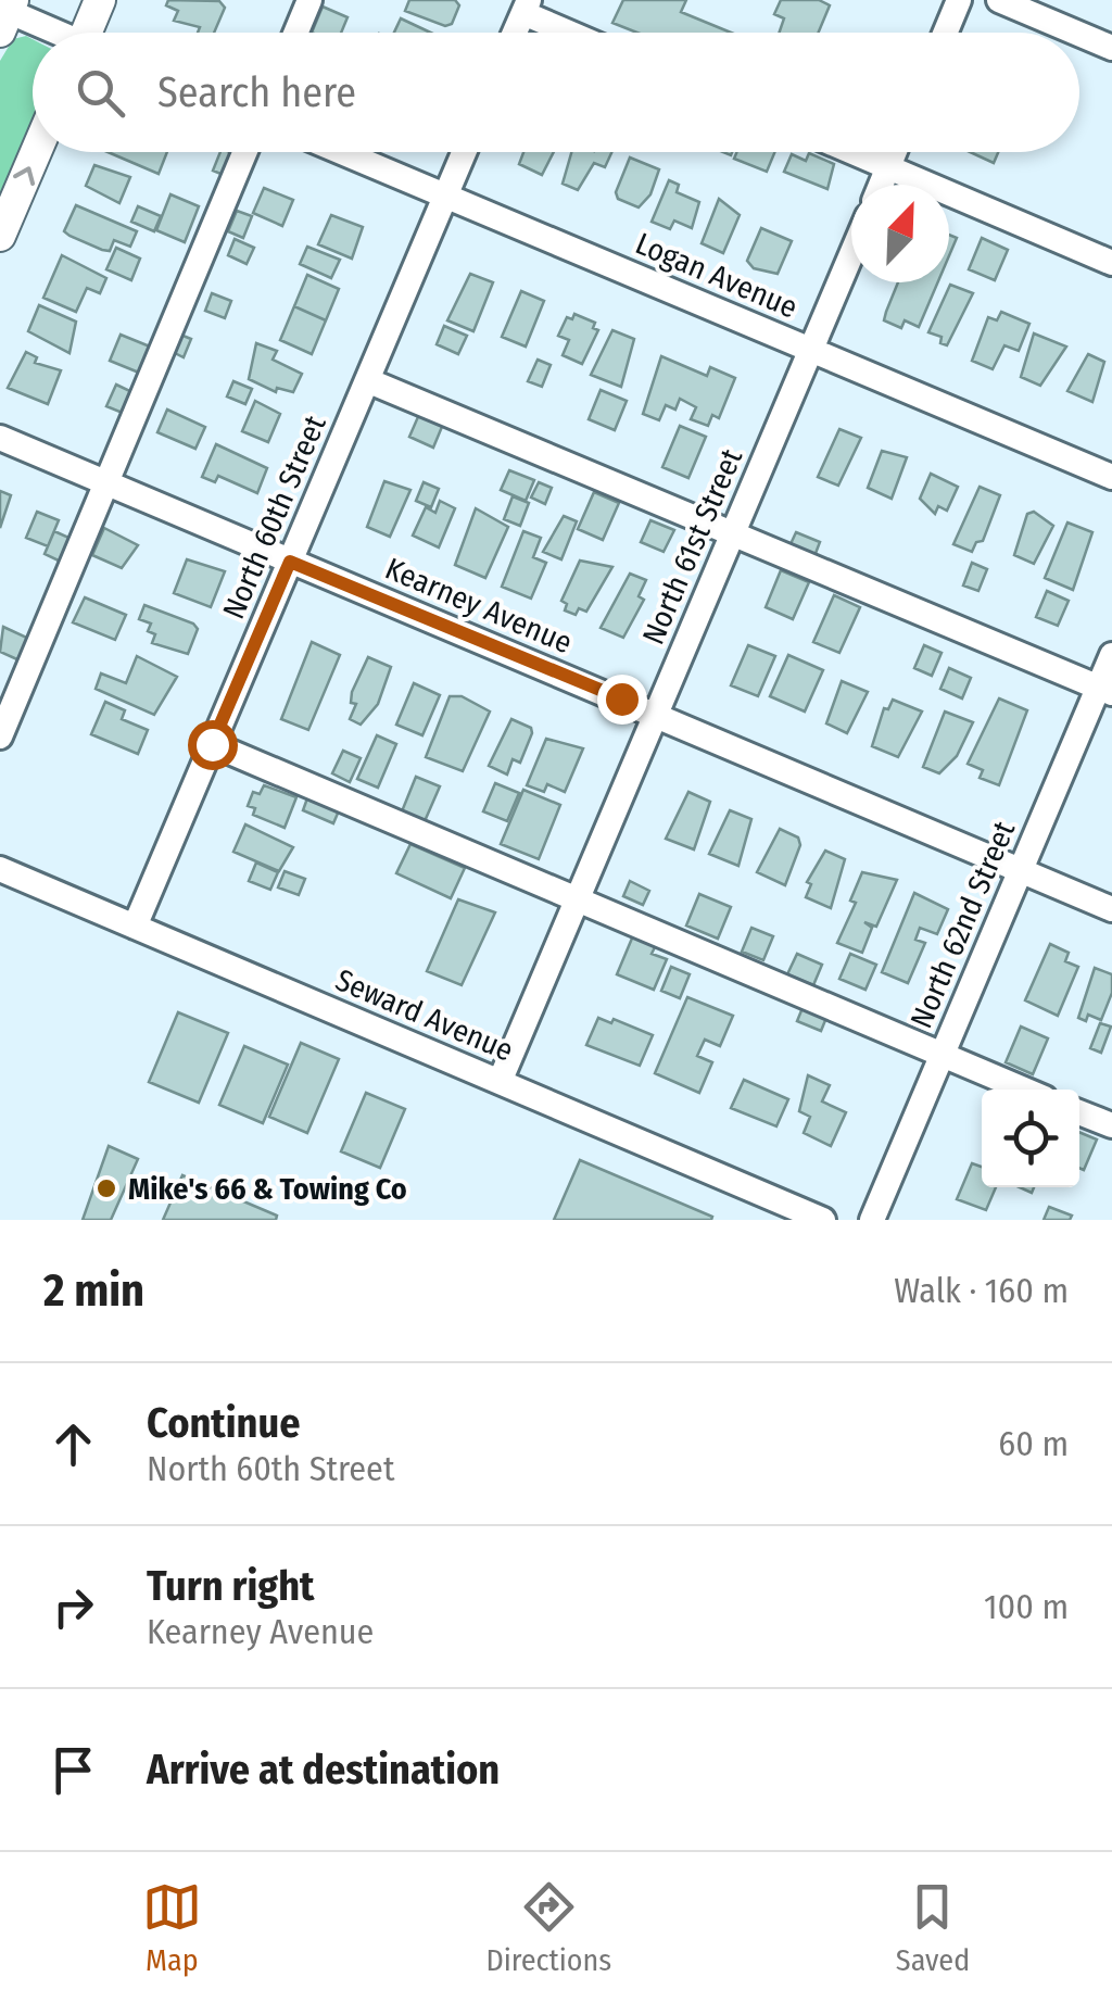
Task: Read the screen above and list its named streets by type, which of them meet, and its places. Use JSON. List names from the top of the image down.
{
  "streets": {
    "street": [
      "Logan Avenue",
      "North 60th Street",
      "North 61st Street",
      "Kearney Avenue",
      "North 62nd Street",
      "Seward Avenue"
    ]
  },
  "crossings": [
    ["Logan Avenue", "North 60th Street"],
    ["Logan Avenue", "North 61st Street"],
    ["North 60th Street", "Kearney Avenue"],
    ["North 60th Street", "Seward Avenue"],
    ["North 61st Street", "Kearney Avenue"],
    ["North 61st Street", "Seward Avenue"],
    ["Kearney Avenue", "North 62nd Street"]
  ],
  "places": ["Mike's 66 & Towing Co"],
  "north": "top right",
  "page": {
    "search": "Search here",
    "heading": ["2 min", "Walk · 160 m"],
    "list": [
      ["Continue", "North 60th Street", "60 m"],
      ["Turn right", "Kearney Avenue", "100 m"],
      "Arrive at destination"
    ],
    "nav": ["Map", "Directions", "Saved"]
  }
}
